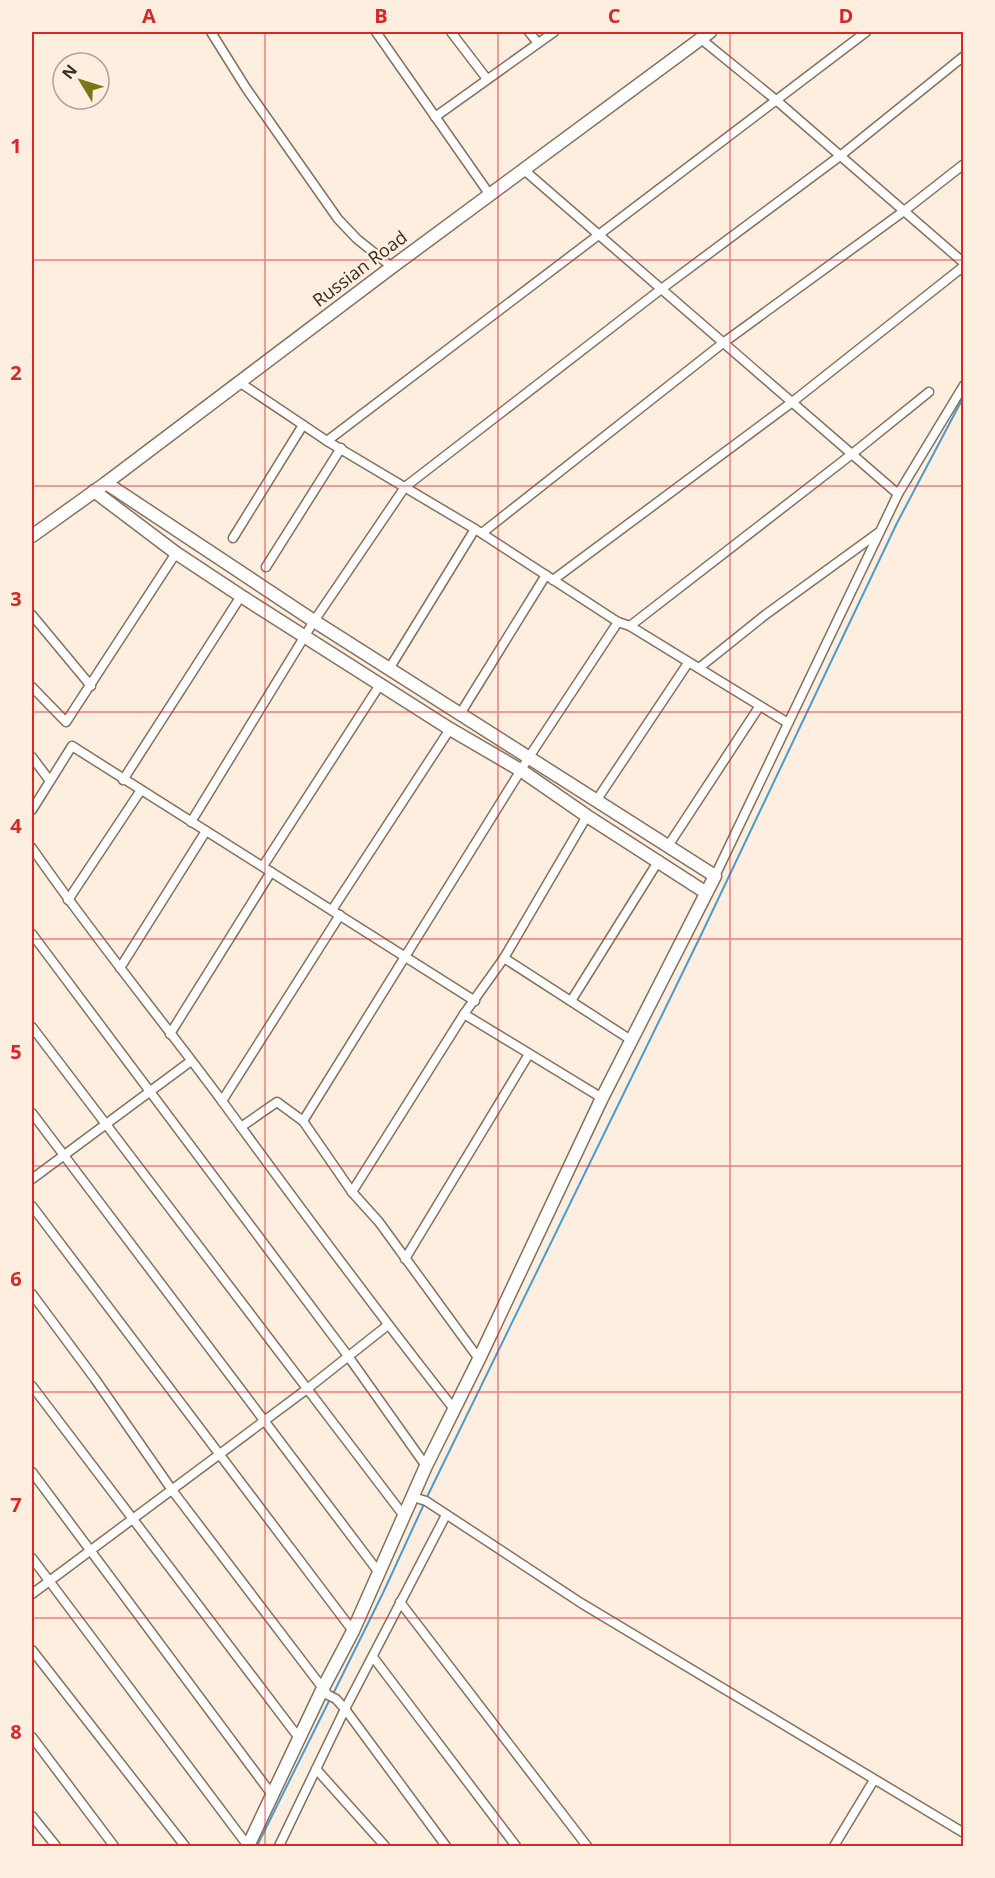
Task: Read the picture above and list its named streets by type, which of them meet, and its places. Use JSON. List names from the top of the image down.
{
  "streets": {
    "street": ["Russian Road"]
  },
  "north": "top left",
  "grid": {
    "columns": [
      "A",
      "B",
      "C",
      "D"
    ],
    "rows": [
      "1",
      "2",
      "3",
      "4",
      "5",
      "6",
      "7",
      "8"
    ]
  }
}
